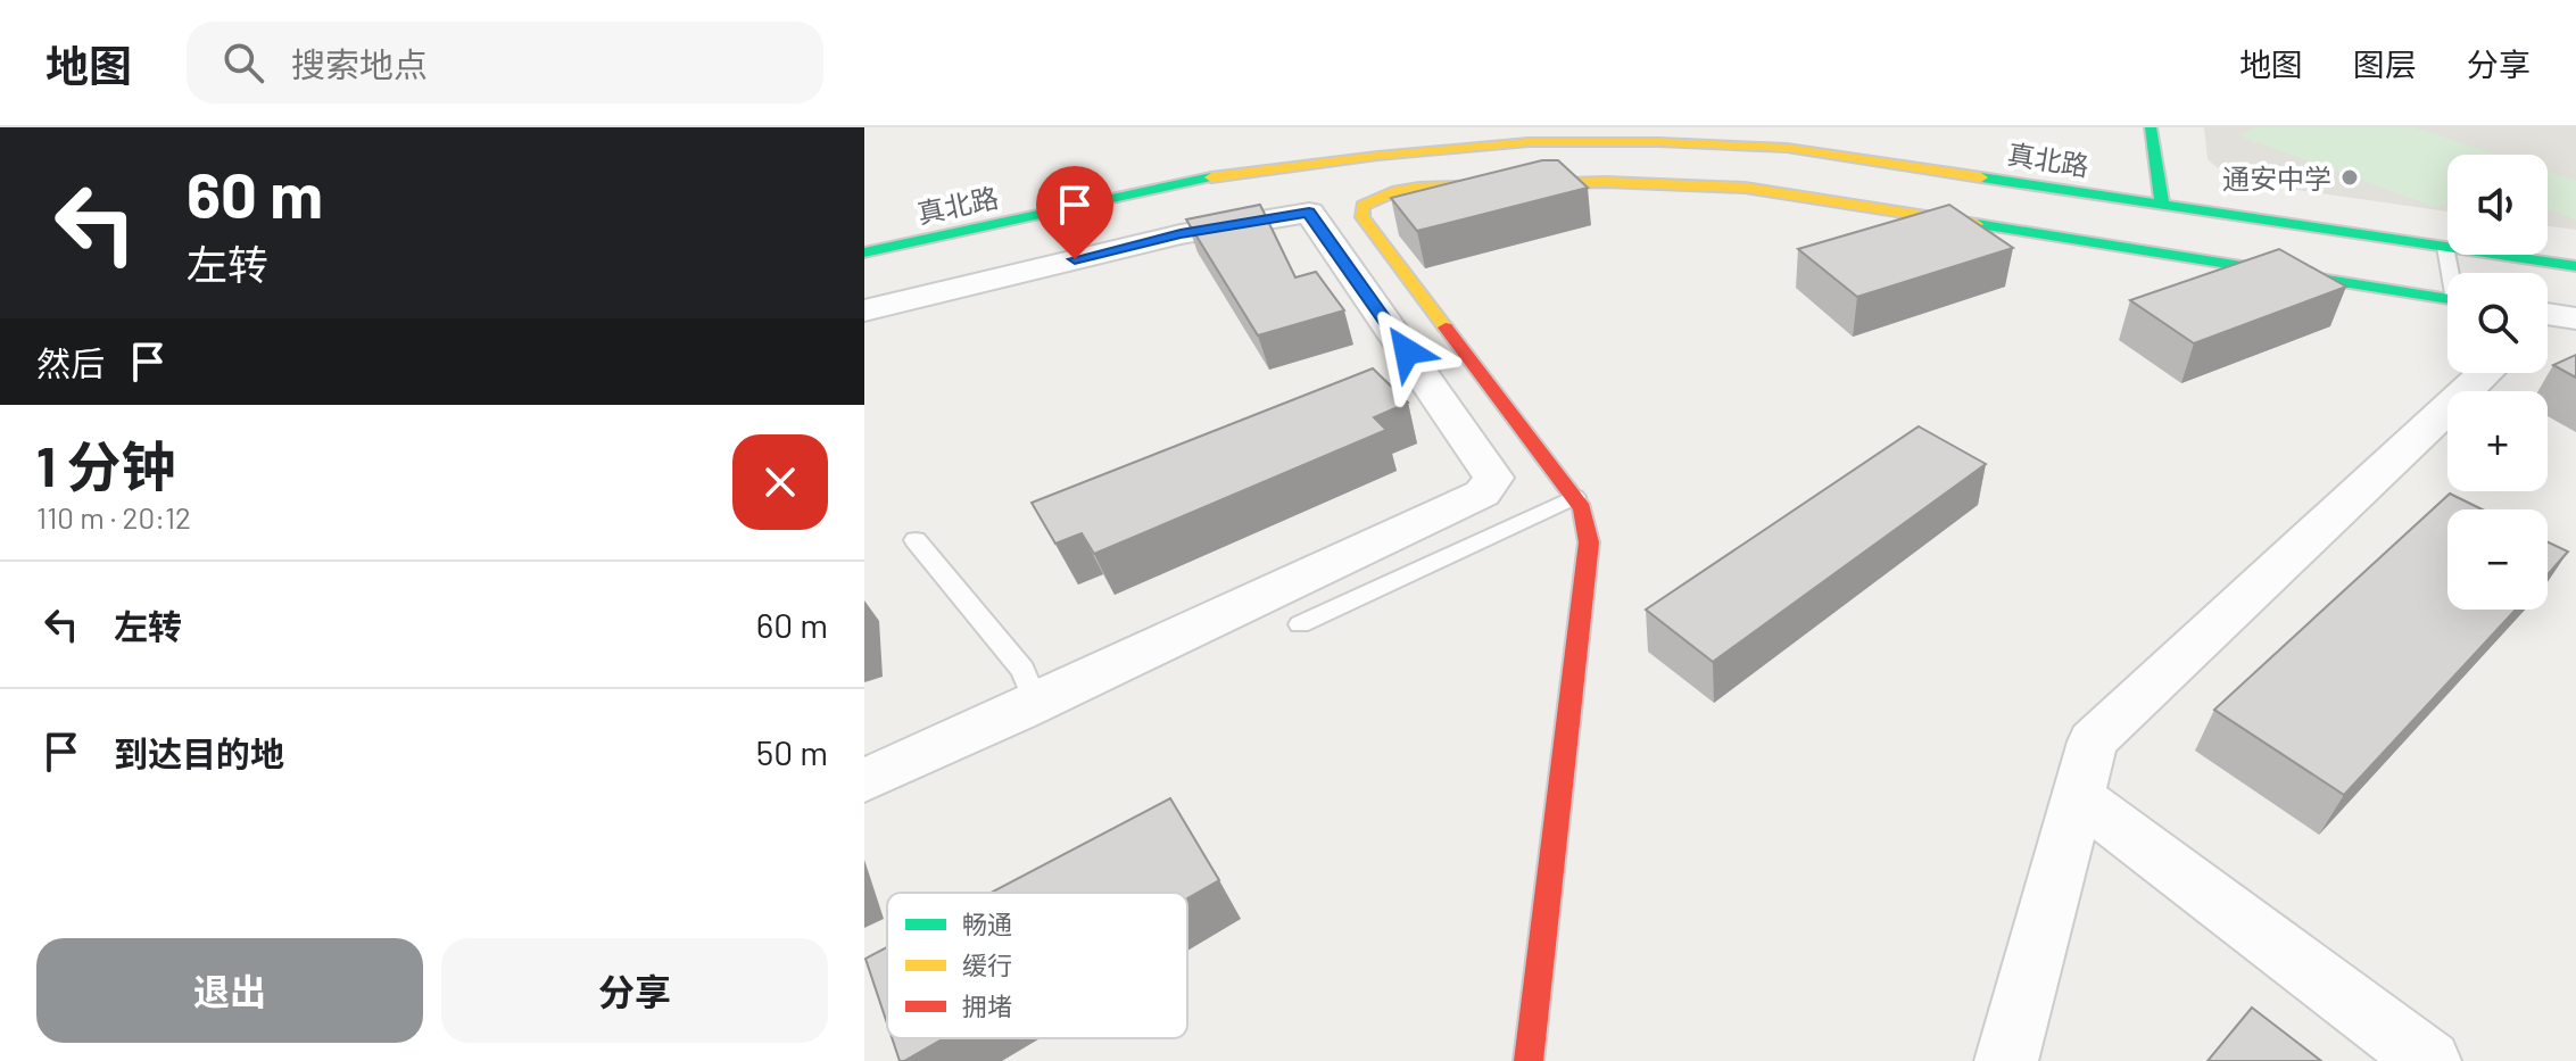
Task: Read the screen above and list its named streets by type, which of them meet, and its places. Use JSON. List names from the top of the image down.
{
  "streets": {
    "street": ["真北路"]
  },
  "places": ["通安中学"],
  "legend": ["畅通", "缓行", "拥堵"],
  "page": {
    "header": "地图",
    "search": "搜索地点",
    "nav": ["地图", "图层", "分享"],
    "turn": ["60 m", "左转"],
    "map_buttons": ["+", "−"],
    "then": "然后",
    "heading": ["1 分钟", "110 m · 20:12"],
    "list": [
      {
        "name": "左转",
        "value": "60 m"
      },
      {
        "name": "到达目的地",
        "value": "50 m"
      }
    ],
    "buttons": ["退出", "分享"]
  }
}
